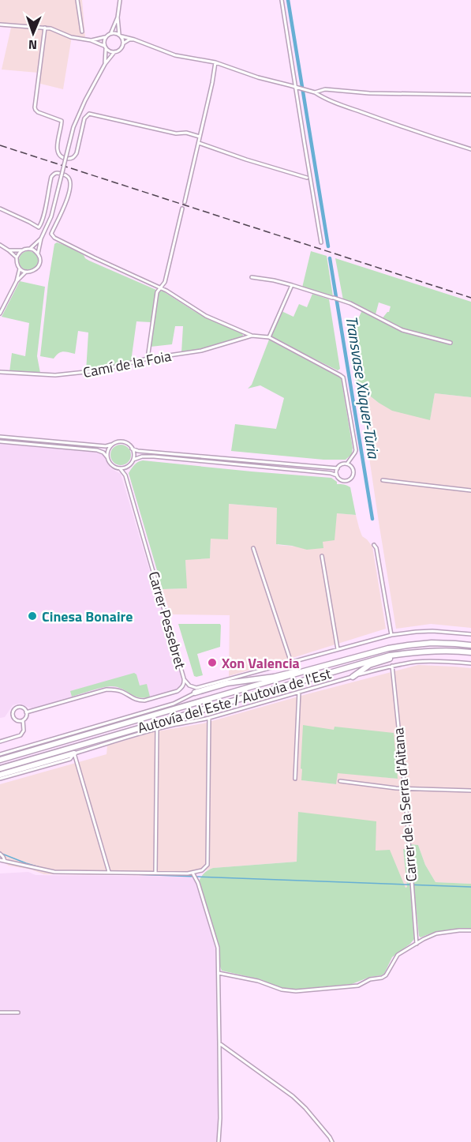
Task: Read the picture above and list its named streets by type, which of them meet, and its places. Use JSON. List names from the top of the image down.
{
  "streets": {
    "highway": ["Autovía del Este / Autovia de l'Est"],
    "street": ["Camí de la Foia", "Carrer Pessebret", "Carrer de la Serra d'Aitana"]
  },
  "water": ["Transvase Xùquer-Tùria"],
  "places": ["Cinesa Bonaire", "Xon Valencia"],
  "north": "bottom"
}
